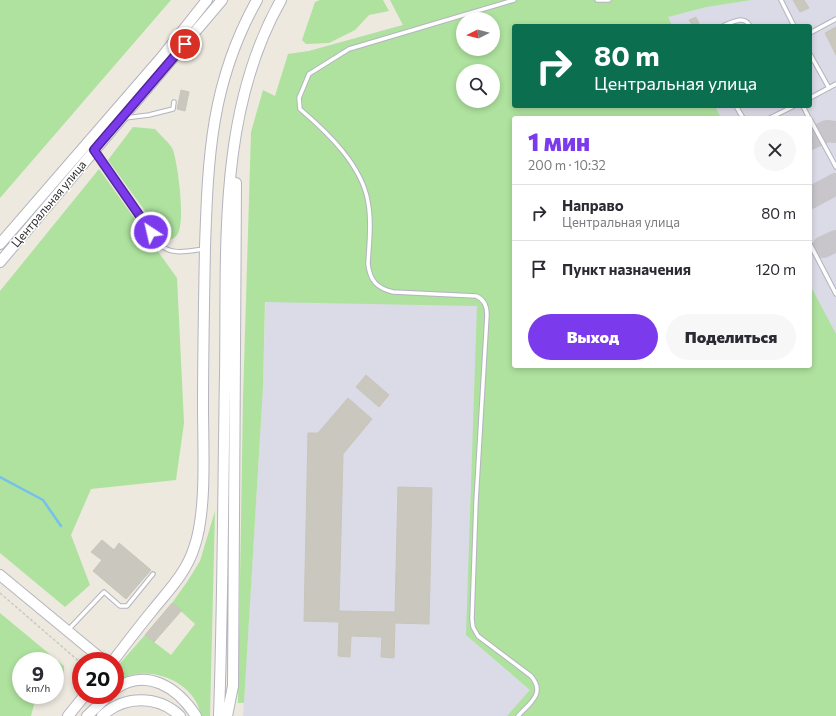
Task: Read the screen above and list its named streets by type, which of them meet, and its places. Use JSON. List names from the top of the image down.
{
  "streets": {
    "main road": ["Центральная улица"]
  },
  "north": "left",
  "page": {
    "turn": ["80 m", "Центральная улица"],
    "heading": ["1 мин", "200 m · 10:32"],
    "list": [
      {
        "name": "Направо",
        "note": "Центральная улица",
        "value": "80 m"
      },
      {
        "name": "Пункт назначения",
        "value": "120 m"
      }
    ],
    "buttons": ["Выход", "Поделиться"],
    "speed": "9 km/h",
    "limit": "20"
  }
}
